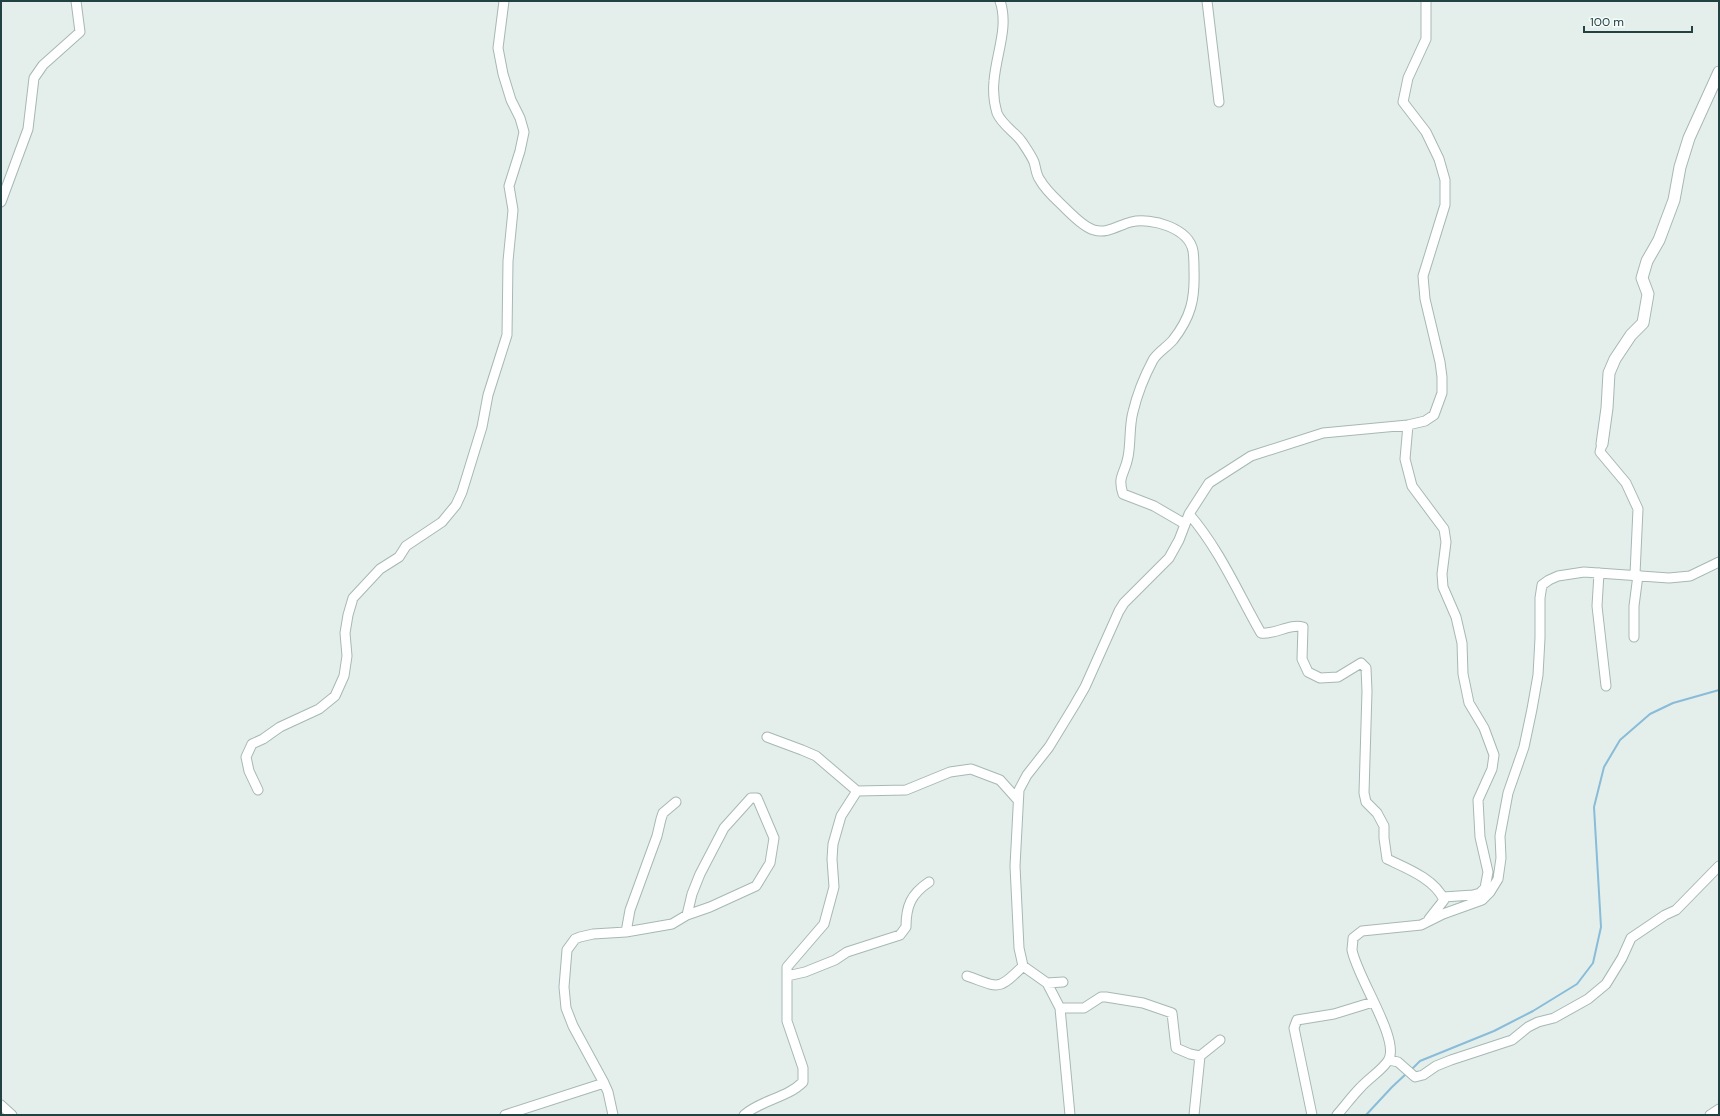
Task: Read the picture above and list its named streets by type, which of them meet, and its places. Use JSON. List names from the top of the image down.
{
  "scale_bar": "100 m"
}
